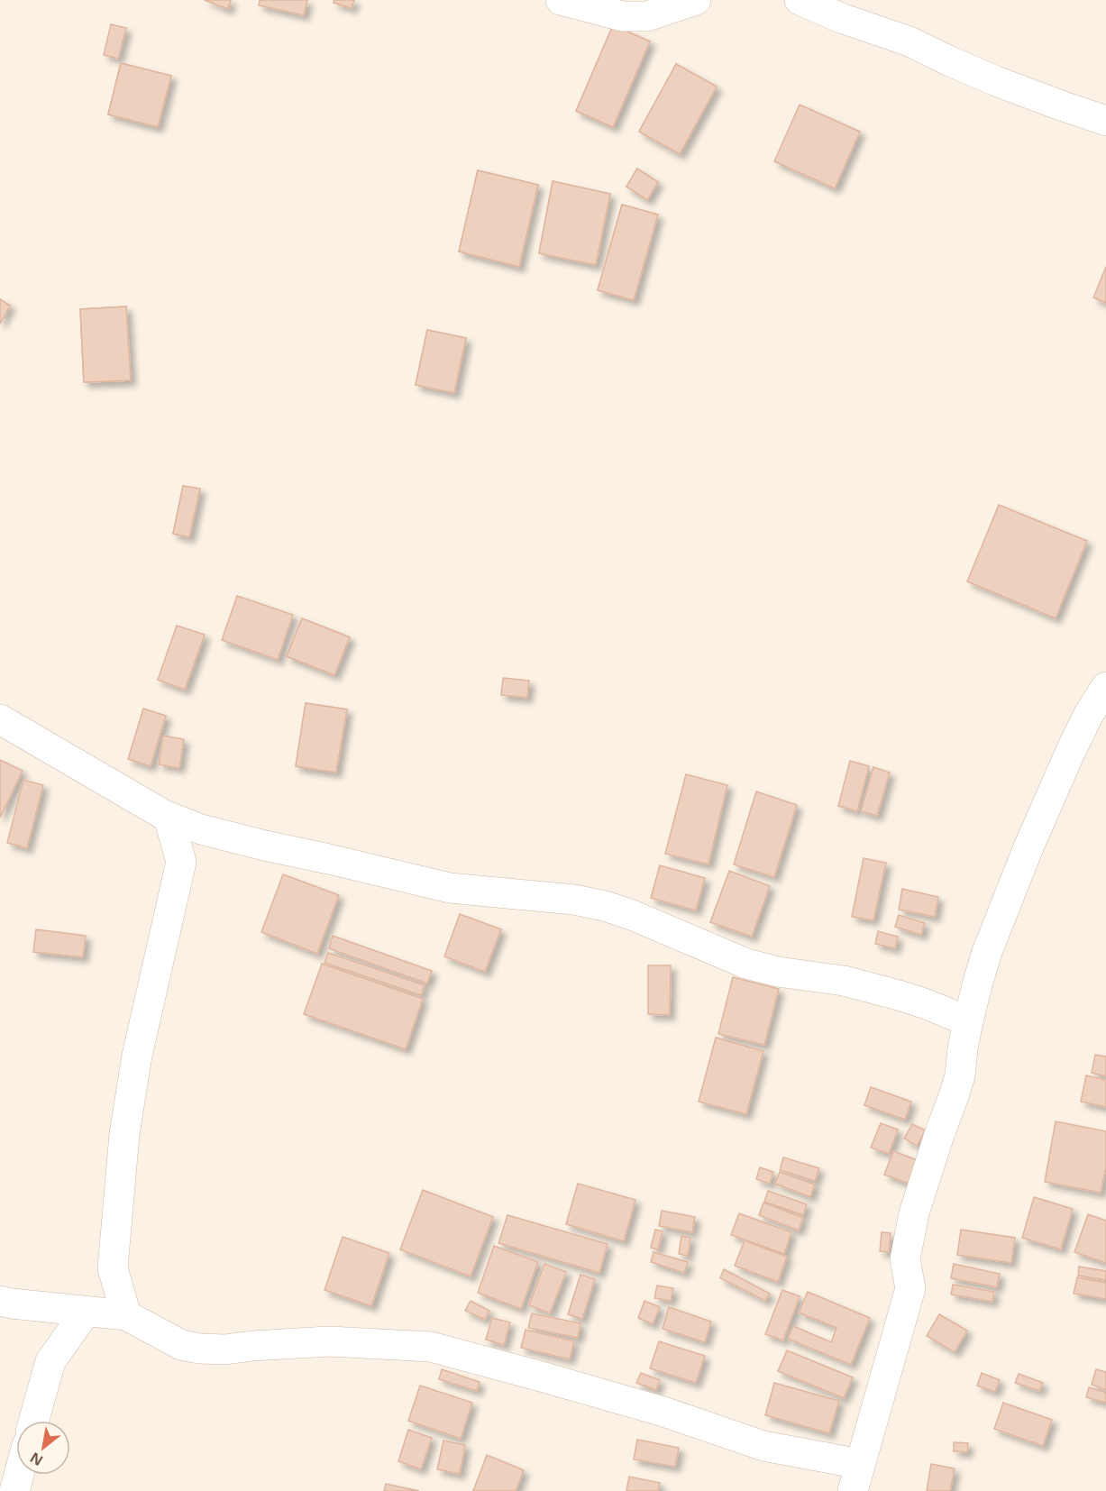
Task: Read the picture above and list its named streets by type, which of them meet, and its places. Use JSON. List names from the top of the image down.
{
  "north": "bottom left"
}
